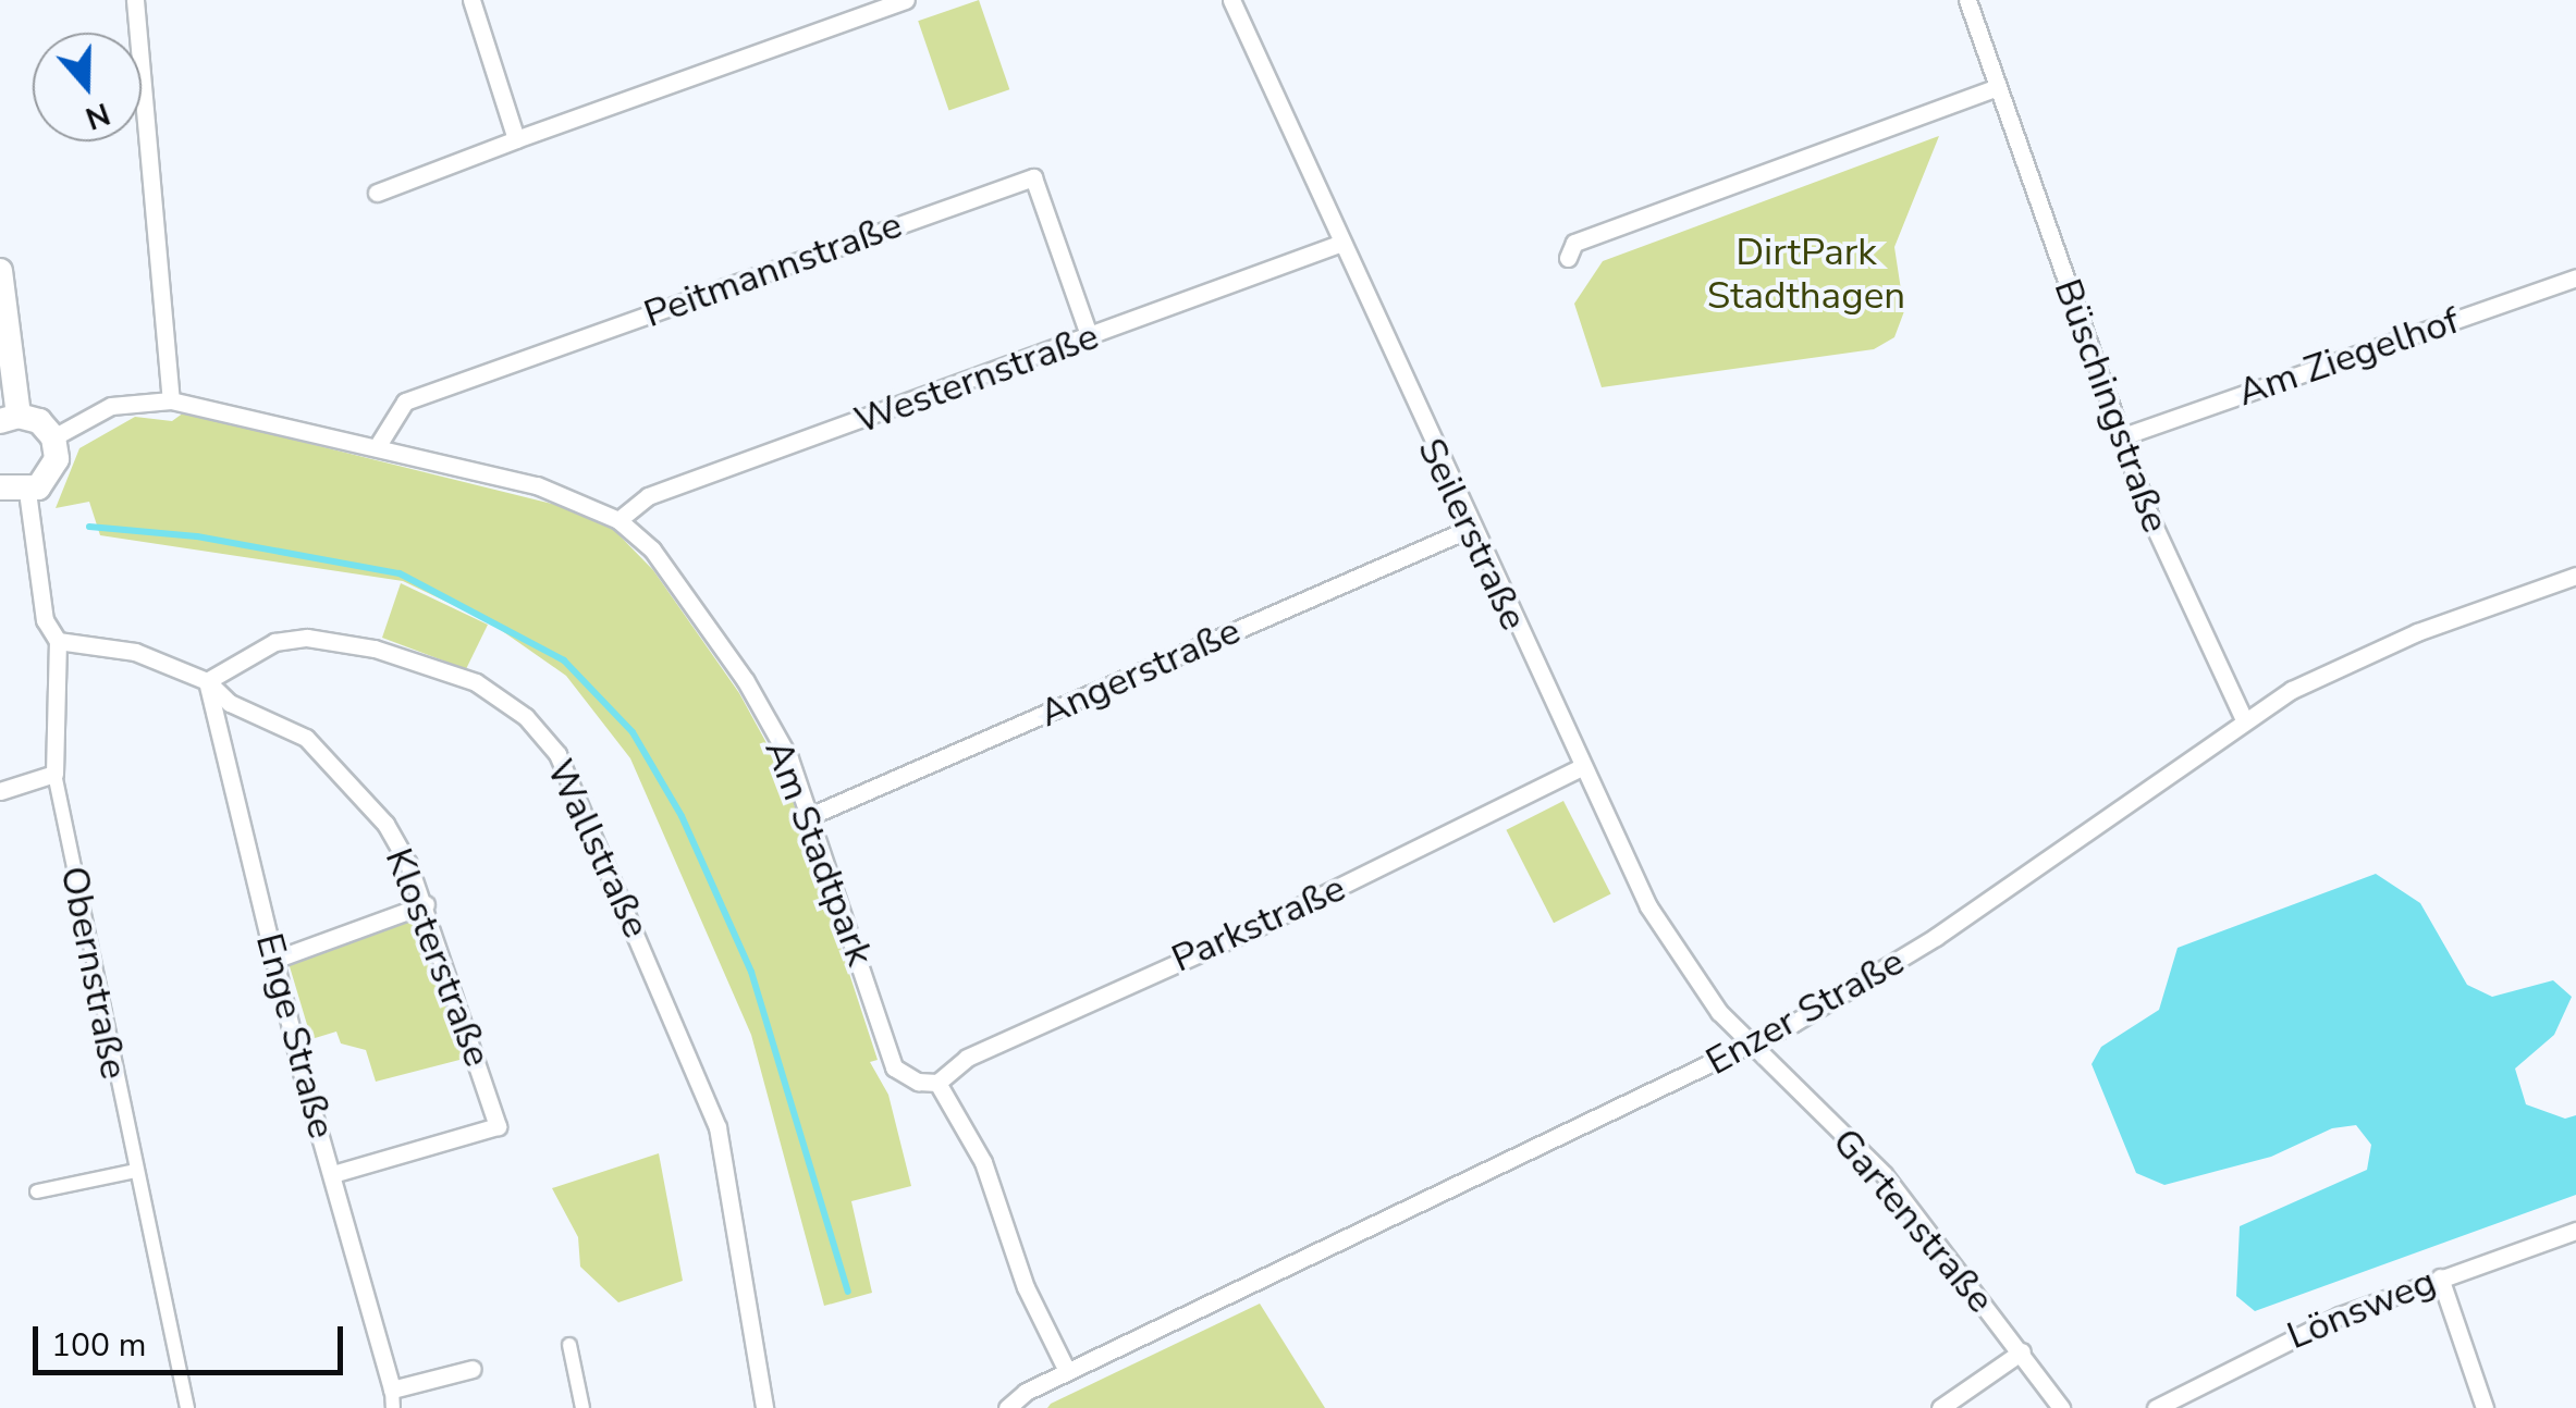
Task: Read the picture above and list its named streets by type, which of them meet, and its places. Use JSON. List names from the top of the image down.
{
  "streets": {
    "street": [
      "Peitmannstraße",
      "Am Ziegelhof",
      "Westernstraße",
      "Büschingstraße",
      "Seilerstraße",
      "Angerstraße",
      "Wallstraße",
      "Am Stadtpark",
      "Parkstraße",
      "Klosterstraße",
      "Obernstraße",
      "Enzer Straße",
      "Enge Straße",
      "Gartenstraße",
      "Lönsweg"
    ]
  },
  "crossings": [
    ["Peitmannstraße", "Westernstraße"],
    ["Peitmannstraße", "Am Stadtpark"],
    ["Am Ziegelhof", "Büschingstraße"],
    ["Westernstraße", "Seilerstraße"],
    ["Westernstraße", "Am Stadtpark"],
    ["Büschingstraße", "Enzer Straße"],
    ["Seilerstraße", "Angerstraße"],
    ["Seilerstraße", "Parkstraße"],
    ["Seilerstraße", "Enzer Straße"],
    ["Seilerstraße", "Gartenstraße"],
    ["Angerstraße", "Am Stadtpark"],
    ["Wallstraße", "Klosterstraße"],
    ["Wallstraße", "Enge Straße"],
    ["Am Stadtpark", "Parkstraße"],
    ["Klosterstraße", "Enge Straße"],
    ["Enzer Straße", "Gartenstraße"]
  ],
  "parks": ["DirtPark Stadthagen"],
  "scale_bar": "100 m",
  "north": "bottom"
}
